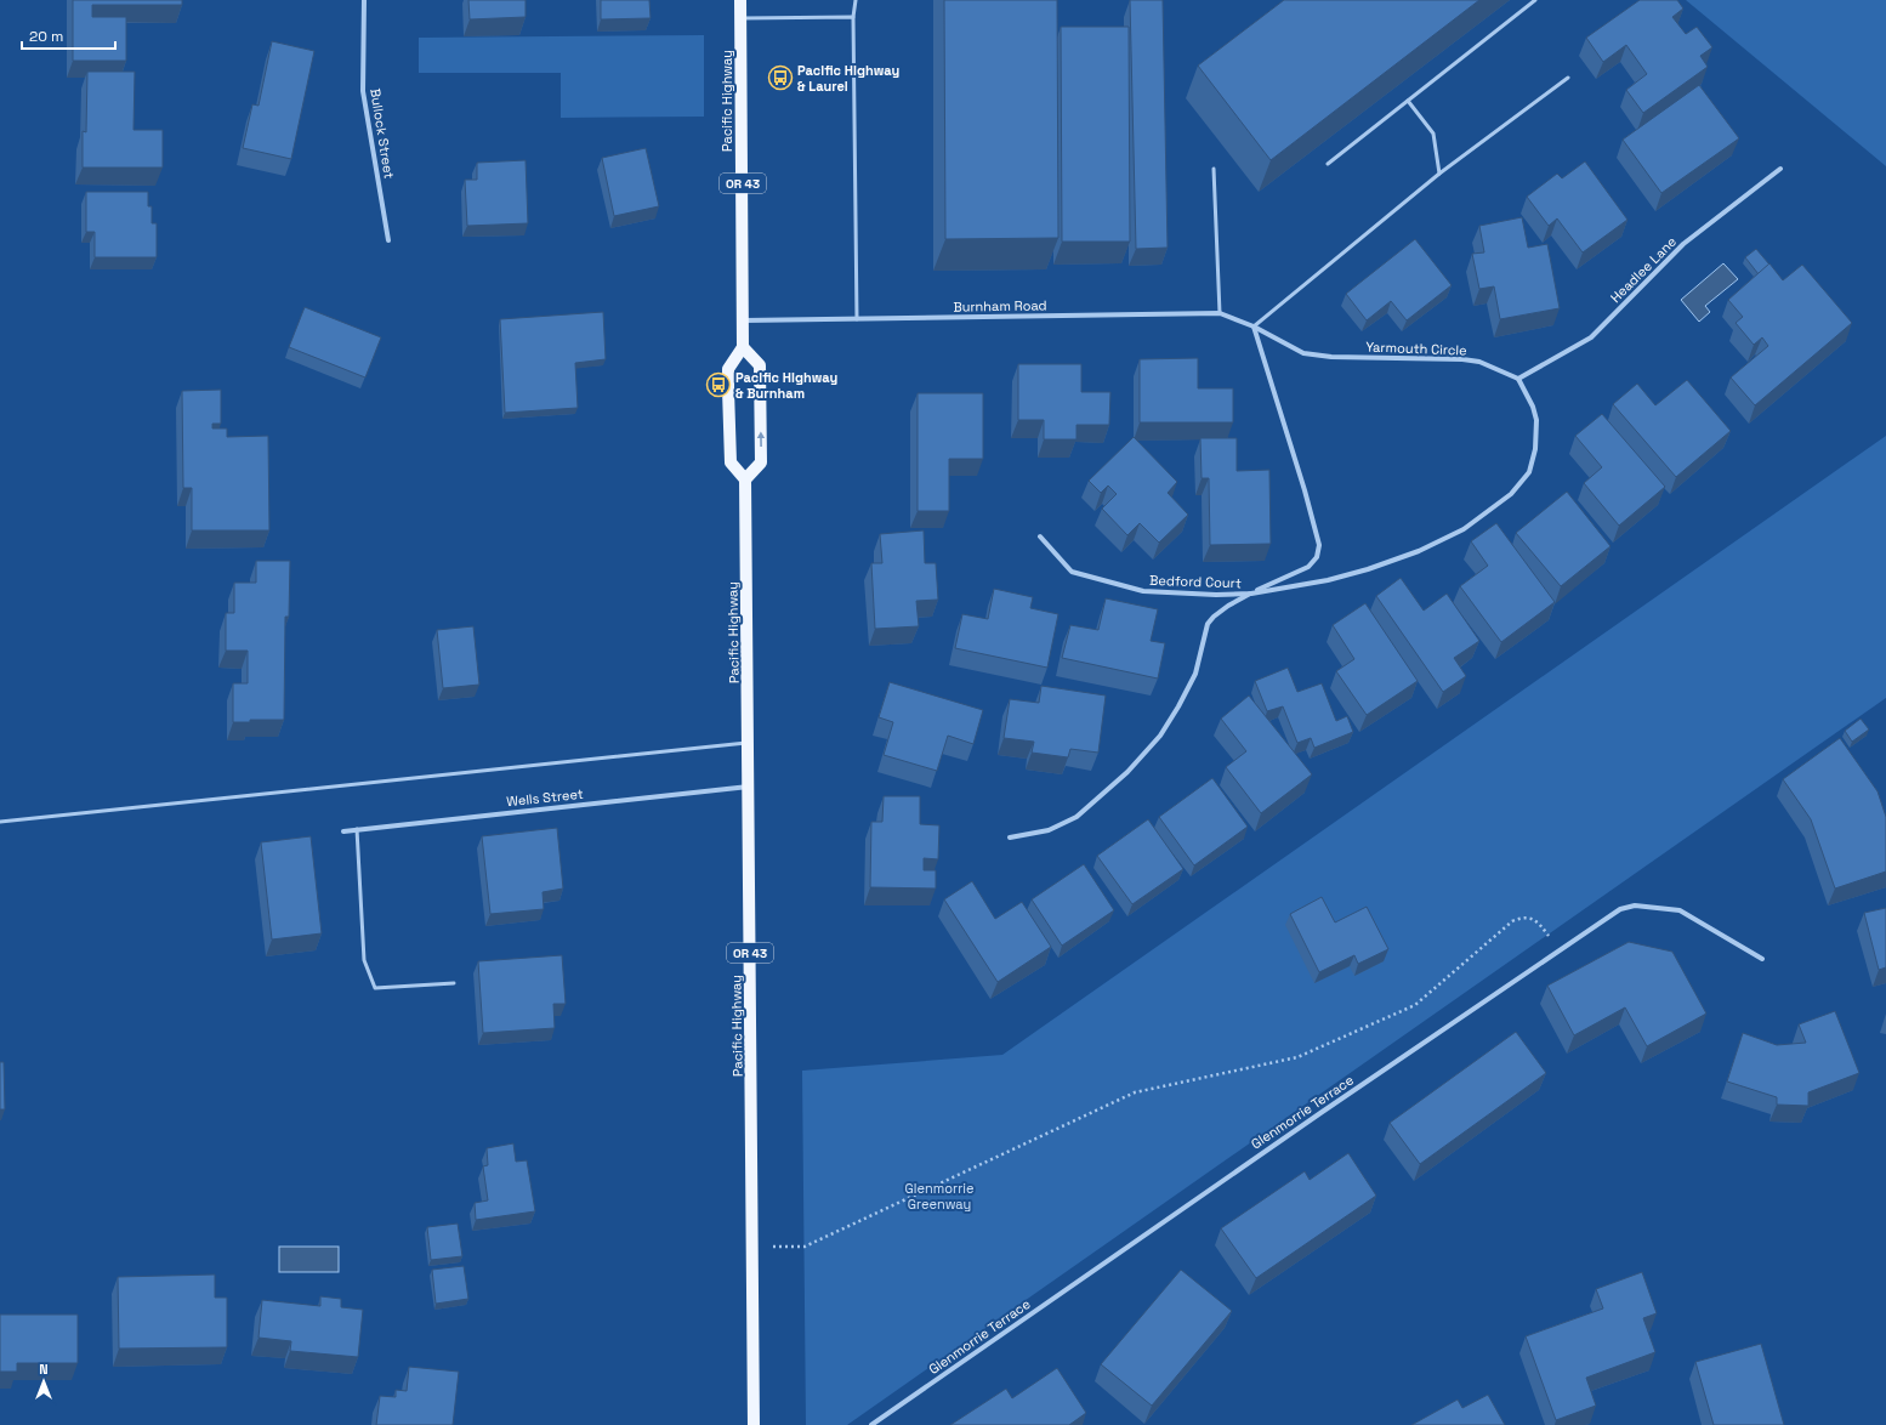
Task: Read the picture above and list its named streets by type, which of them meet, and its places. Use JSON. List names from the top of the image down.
{
  "streets": {
    "main road": ["Pacific Highway", "OR 43"],
    "street": [
      "Bullock Street",
      "Headlee Lane",
      "Burnham Road",
      "Yarmouth Circle",
      "Bedford Court",
      "Wells Street",
      "Glenmorrie Terrace"
    ]
  },
  "crossings": [
    ["Pacific Highway", "Burnham Road"],
    ["Pacific Highway", "Wells Street"],
    ["Headlee Lane", "Yarmouth Circle"],
    ["Burnham Road", "Yarmouth Circle"]
  ],
  "parks": ["Glenmorrie Greenway"],
  "places": {
    "bus stop": ["Pacific Highway & Laurel", "Pacific Highway & Burnham"]
  },
  "scale_bar": "20 m",
  "north": "top"
}
